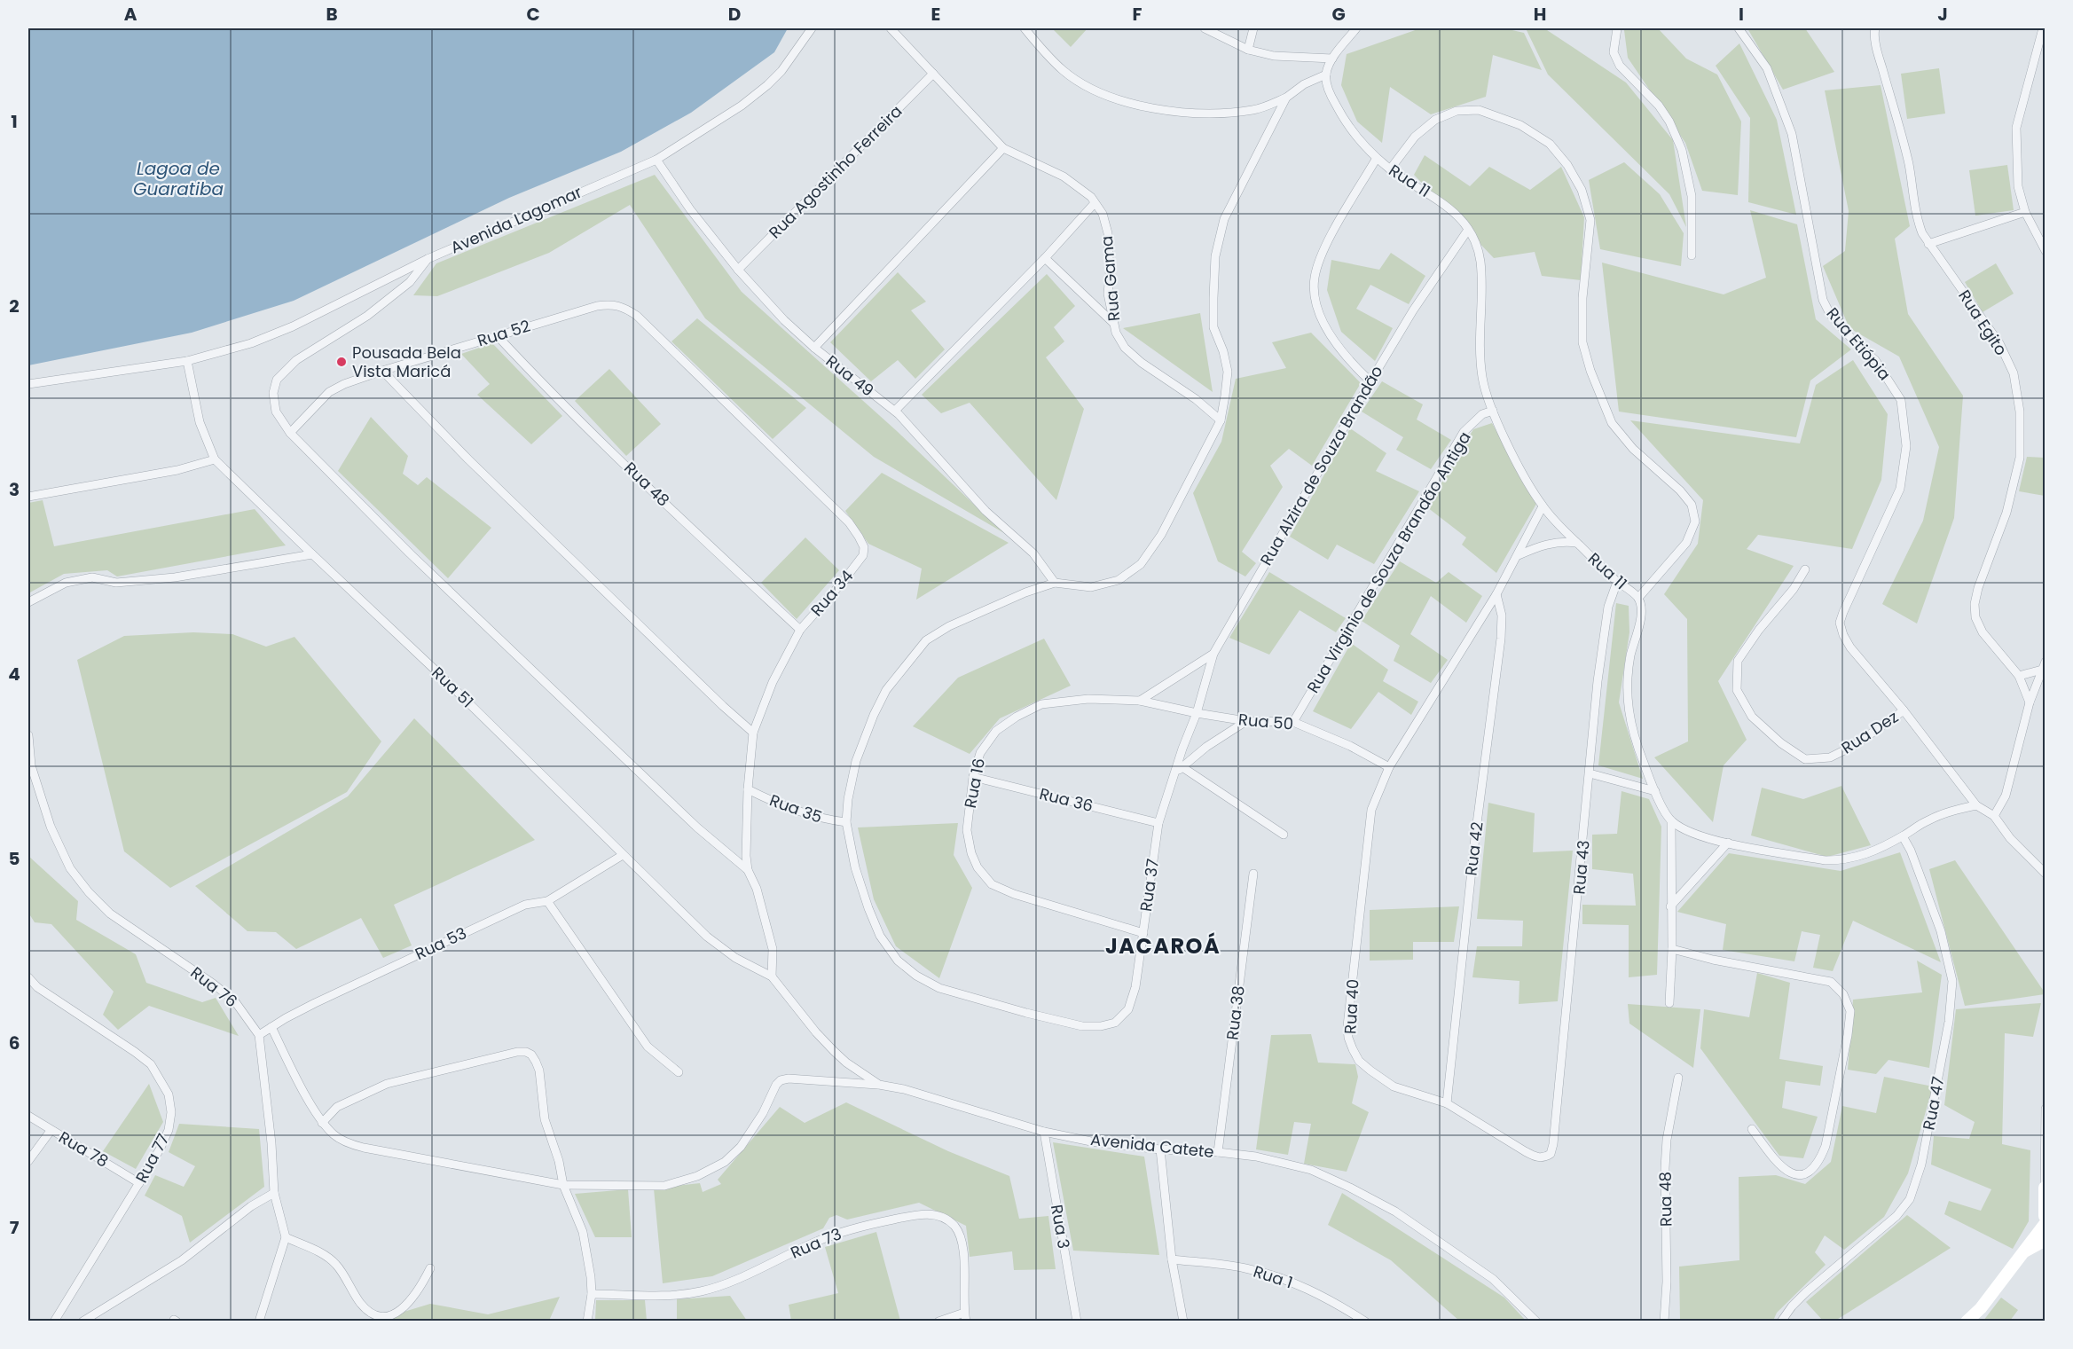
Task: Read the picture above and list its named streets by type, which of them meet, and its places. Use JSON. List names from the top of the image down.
{
  "streets": {
    "street": [
      "Rua Agostinho Ferreira",
      "Rua 11",
      "Avenida Lagomar",
      "Rua Gama",
      "Rua Egito",
      "Rua 52",
      "Rua Etiópia",
      "Rua 49",
      "Rua Alzira de Souza Brandão",
      "Rua 48",
      "Rua Virginio de Souza Brandão Antiga",
      "Rua 34",
      "Rua 51",
      "Rua 50",
      "Rua Dez",
      "Rua 16",
      "Rua 36",
      "Rua 35",
      "Rua 42",
      "Rua 43",
      "Rua 37",
      "Rua 53",
      "Rua 76",
      "Rua 40",
      "Rua 38",
      "Rua 47",
      "Avenida Catete",
      "Rua 78",
      "Rua 77",
      "Rua 3",
      "Rua 73",
      "Rua 1"
    ]
  },
  "crossings": [
    ["Rua Agostinho Ferreira", "Rua Gama"],
    ["Rua Agostinho Ferreira", "Rua 49"],
    ["Rua 11", "Rua Alzira de Souza Brandão"],
    ["Rua 11", "Rua Virginio de Souza Brandão Antiga"],
    ["Rua 11", "Rua 43"],
    ["Rua 11", "Rua 40"],
    ["Avenida Lagomar", "Rua 49"],
    ["Avenida Lagomar", "Rua 51"],
    ["Rua 52", "Rua 48"],
    ["Rua 52", "Rua 34"],
    ["Rua Etiópia", "Rua Dez"],
    ["Rua Alzira de Souza Brandão", "Rua 50"],
    ["Rua Alzira de Souza Brandão", "Rua 16"],
    ["Rua Alzira de Souza Brandão", "Rua 37"],
    ["Rua 48", "Rua 34"],
    ["Rua Virginio de Souza Brandão Antiga", "Rua 50"],
    ["Rua 34", "Rua 51"],
    ["Rua 34", "Rua 35"],
    ["Rua 34", "Avenida Catete"],
    ["Rua 51", "Rua 53"],
    ["Rua 51", "Avenida Catete"],
    ["Rua 50", "Rua 16"],
    ["Rua 50", "Rua 37"],
    ["Rua 50", "Rua 40"],
    ["Rua 16", "Rua 36"],
    ["Rua 16", "Rua 37"],
    ["Rua 36", "Rua 37"],
    ["Rua 35", "Rua 37"],
    ["Rua 42", "Rua 40"],
    ["Rua 43", "Rua 40"],
    ["Rua 53", "Rua 76"],
    ["Rua 38", "Avenida Catete"],
    ["Avenida Catete", "Rua 3"],
    ["Rua 78", "Rua 77"]
  ],
  "districts": ["JACAROÁ"],
  "water": ["Lagoa de Guaratiba"],
  "places": ["Pousada Bela Vista Maricá"],
  "grid": {
    "columns": [
      "A",
      "B",
      "C",
      "D",
      "E",
      "F",
      "G",
      "H",
      "I",
      "J"
    ],
    "rows": [
      "1",
      "2",
      "3",
      "4",
      "5",
      "6",
      "7"
    ]
  }
}
